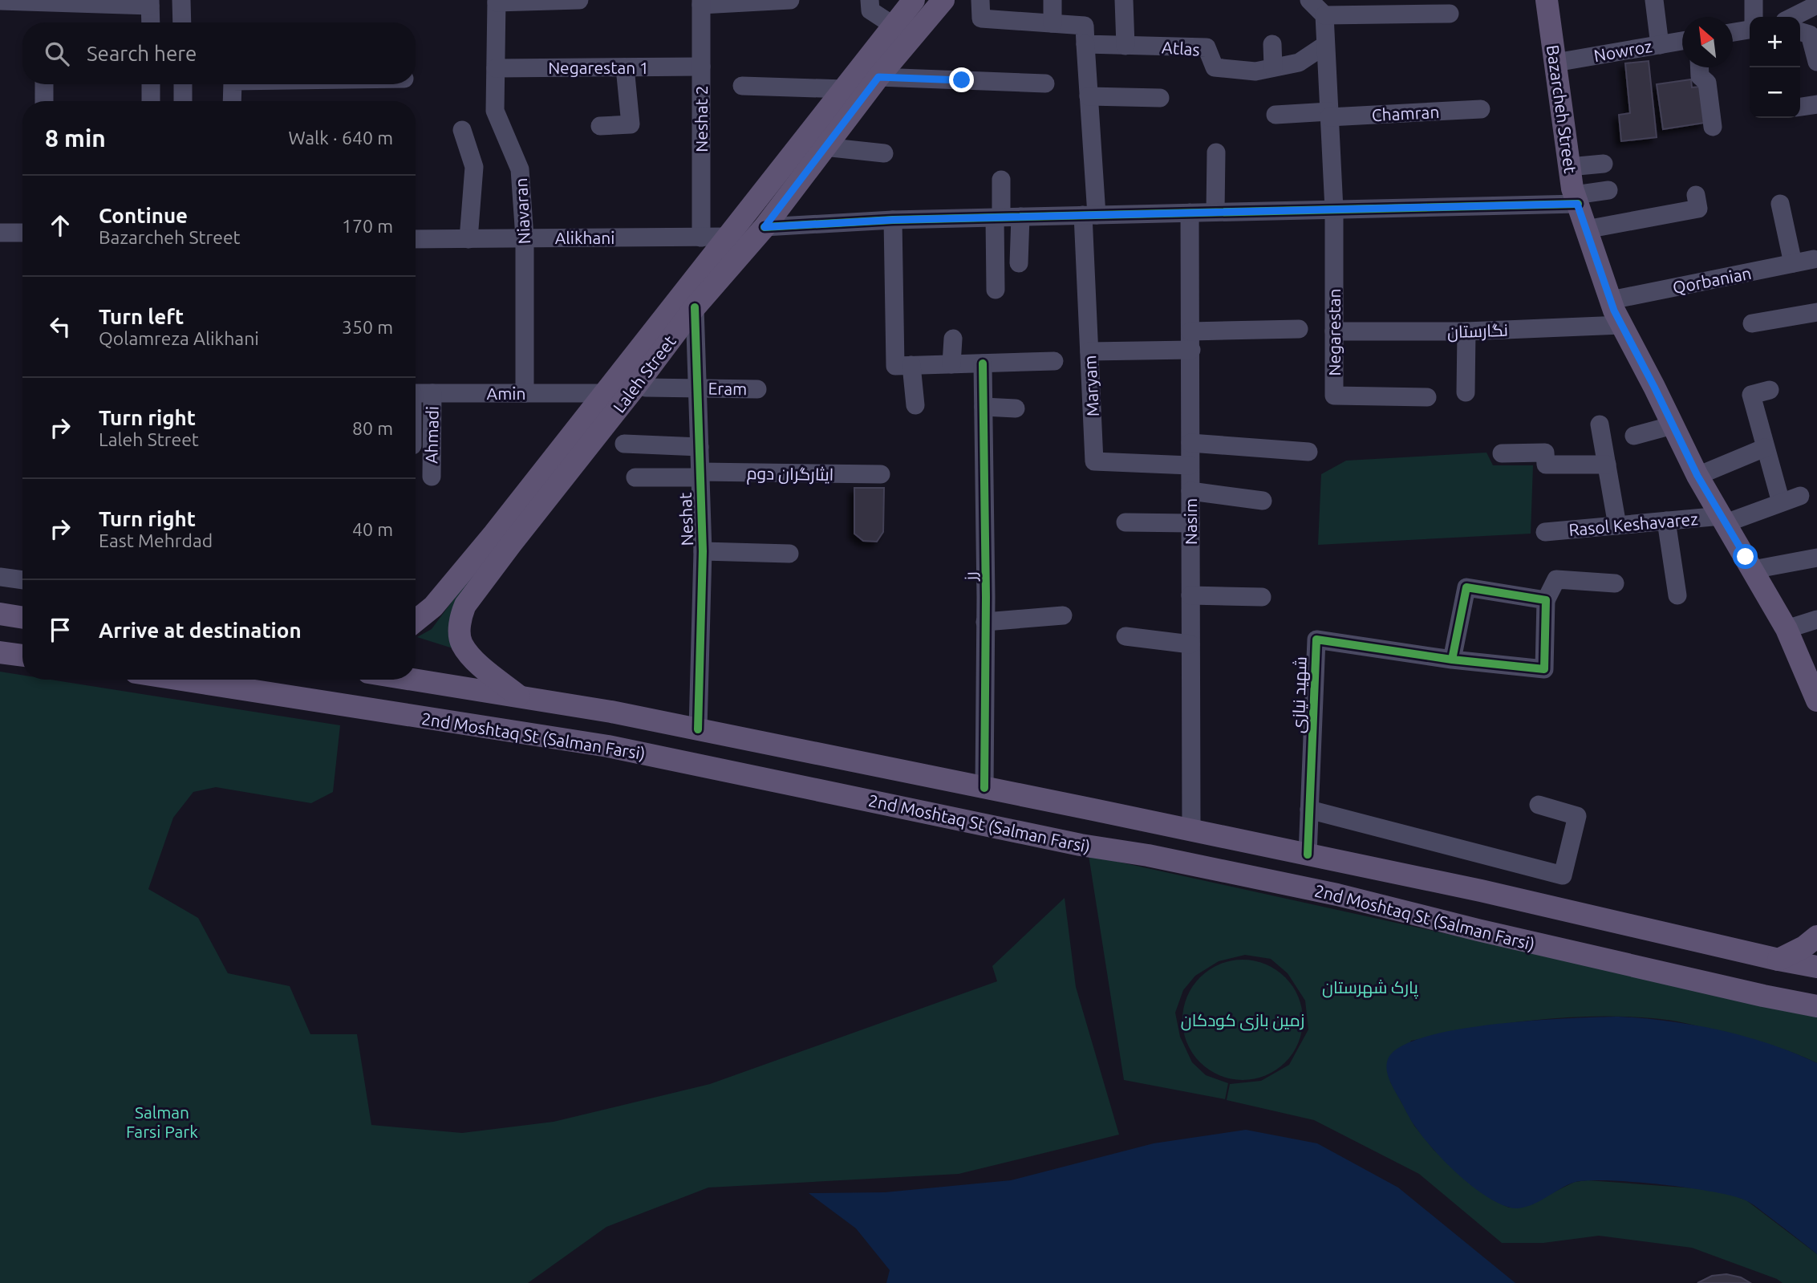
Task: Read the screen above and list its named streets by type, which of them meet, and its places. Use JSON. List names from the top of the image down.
{
  "streets": {
    "main road": ["Bazarcheh Street", "Laleh Street", "2nd Moshtaq St (Salman Farsi)"],
    "street": [
      "Atlas",
      "Nowroz",
      "Negarestan 1",
      "Chamran",
      "Neshat 2",
      "Niavaran",
      "Alikhani",
      "Qorbanian",
      "نگارستان",
      "Negarestan",
      "Maryam",
      "Eram",
      "Amin",
      "Ahmadi",
      "ایثارگران دوم",
      "Neshat",
      "Nasim",
      "Rasol Keshavarez",
      "رز",
      "شهید نیازی"
    ]
  },
  "crossings": [
    ["Nowroz", "Bazarcheh Street"],
    ["Negarestan 1", "Neshat 2"],
    ["Negarestan 1", "Niavaran"],
    ["Bazarcheh Street", "Qorbanian"],
    ["Bazarcheh Street", "نگارستان"],
    ["Bazarcheh Street", "Rasol Keshavarez"],
    ["Neshat 2", "Alikhani"],
    ["Niavaran", "Alikhani"],
    ["Niavaran", "Amin"],
    ["Alikhani", "Laleh Street"],
    ["نگارستان", "Negarestan"],
    ["Laleh Street", "Amin"],
    ["Laleh Street", "Neshat"],
    ["Laleh Street", "2nd Moshtaq St (Salman Farsi)"],
    ["Maryam", "Nasim"],
    ["Eram", "Neshat"],
    ["Amin", "Ahmadi"],
    ["ایثارگران دوم", "Neshat"],
    ["Neshat", "2nd Moshtaq St (Salman Farsi)"],
    ["Nasim", "2nd Moshtaq St (Salman Farsi)"],
    ["رز", "2nd Moshtaq St (Salman Farsi)"],
    ["شهید نیازی", "2nd Moshtaq St (Salman Farsi)"]
  ],
  "parks": ["پارک شهرستان", "زمین بازی کودکان", "Salman Farsi Park"],
  "north": "top left",
  "page": {
    "map_buttons": ["+", "−"],
    "search": "Search here",
    "heading": ["8 min", "Walk · 640 m"],
    "list": [
      ["Continue", "Bazarcheh Street", "170 m"],
      ["Turn left", "Qolamreza Alikhani", "350 m"],
      ["Turn right", "Laleh Street", "80 m"],
      ["Turn right", "East Mehrdad", "40 m"],
      "Arrive at destination"
    ]
  }
}
